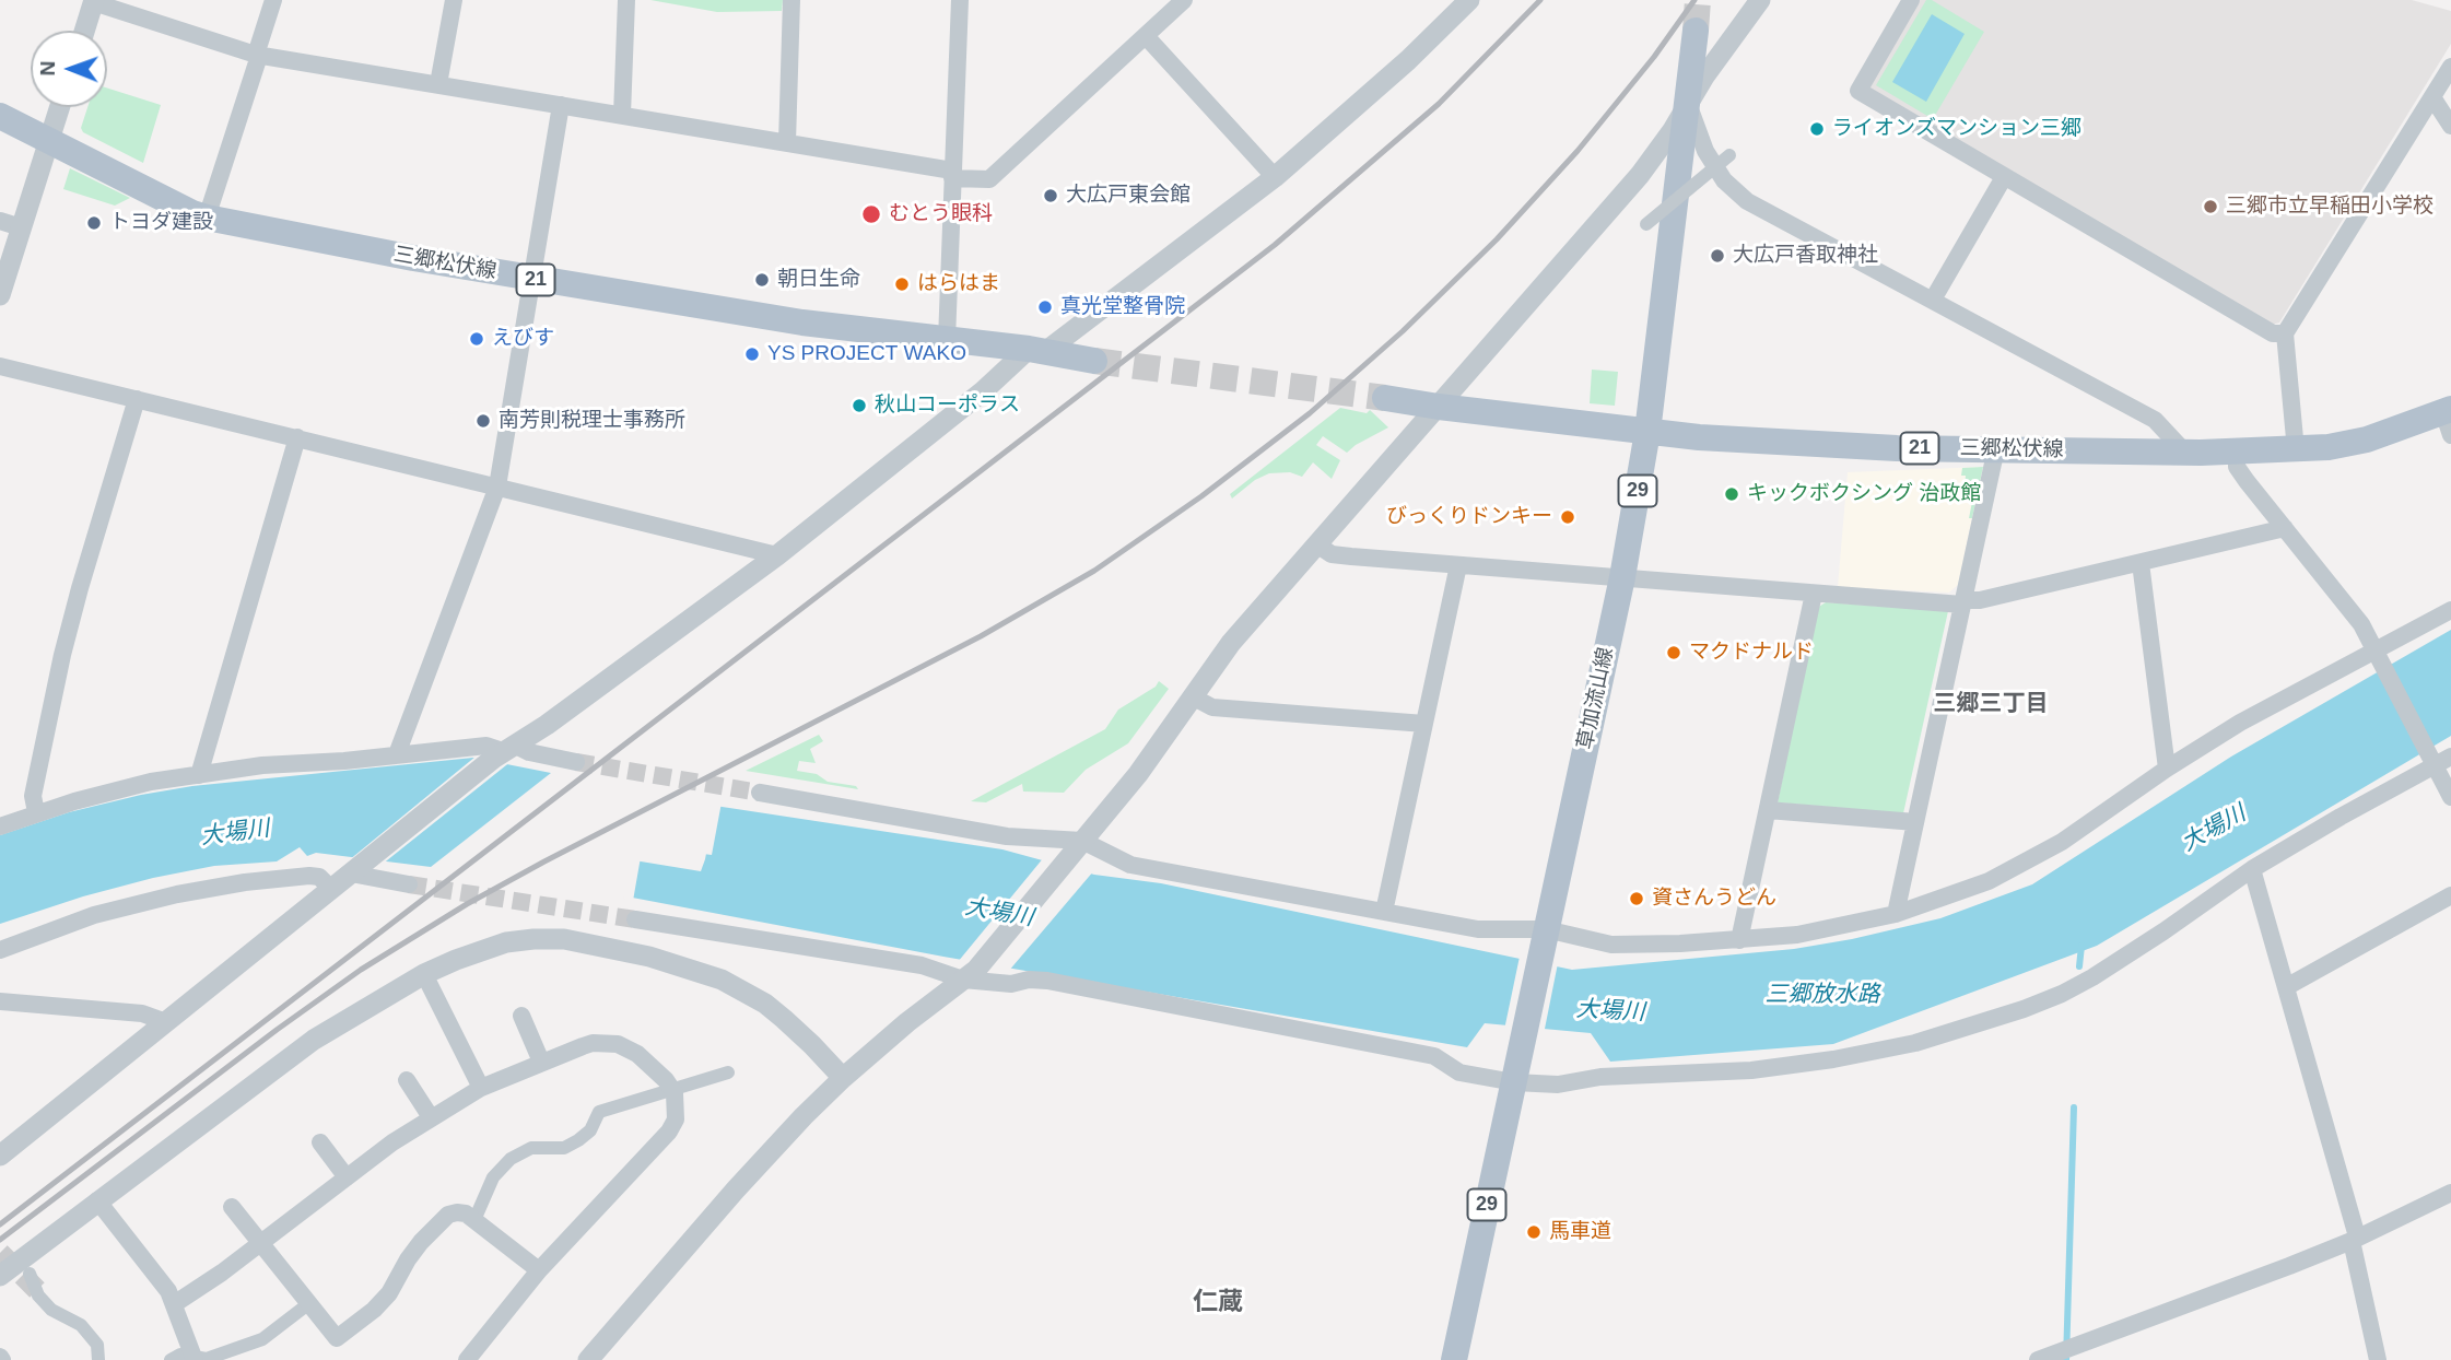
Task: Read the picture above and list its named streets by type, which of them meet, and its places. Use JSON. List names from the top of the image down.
{
  "streets": {
    "main road": [
      "三郷松伏線",
      "21",
      "29",
      "草加流山線"
    ]
  },
  "crossings": [
    ["三郷松伏線", "草加流山線"]
  ],
  "districts": ["三郷三丁目", "仁蔵"],
  "water": ["大場川", "三郷放水路"],
  "places": [
    "ライオンズマンション三郷",
    "大広戸東会館",
    "三郷市立早稲田小学校",
    "むとう眼科",
    "トヨダ建設",
    "大広戸香取神社",
    "朝日生命",
    "はらはま",
    "真光堂整骨院",
    "えびす",
    "YS PROJECT WAKO",
    "秋山コーポラス",
    "南芳則税理士事務所",
    "キックボクシング 治政館",
    "びっくりドンキー",
    "マクドナルド",
    "資さんうどん",
    "馬車道"
  ],
  "north": "left"
}
